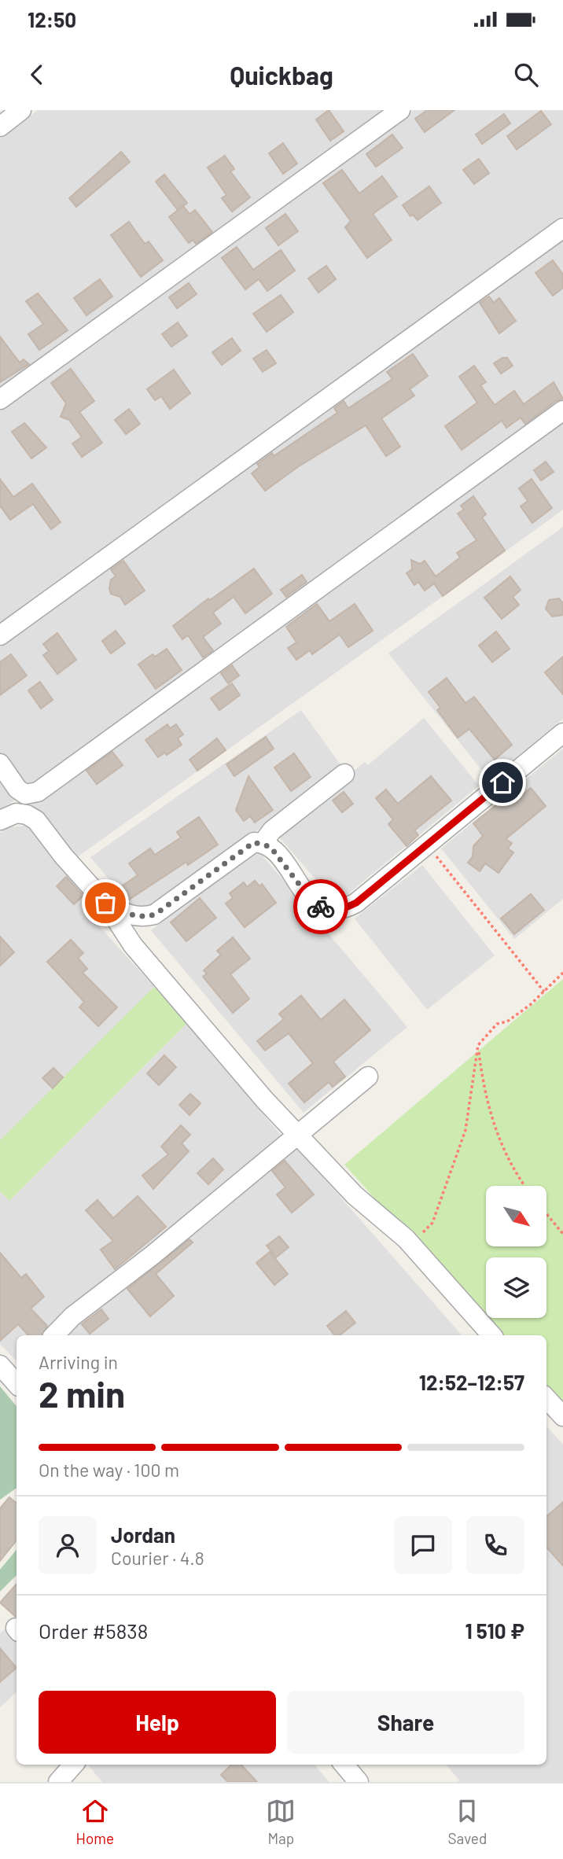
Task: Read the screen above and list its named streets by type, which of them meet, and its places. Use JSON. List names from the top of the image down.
{
  "north": "bottom right",
  "page": {
    "status": "12:50",
    "header": "Quickbag",
    "heading": ["2 min", "Arriving in", "12:52–12:57"],
    "panel": [
      "Jordan",
      "Courier · 4.8",
      "Order #5838",
      "1 510 ₽"
    ],
    "bar": "On the way · 100 m",
    "buttons": ["Help", "Share"],
    "tabs": ["Home", "Map", "Saved"]
  }
}
